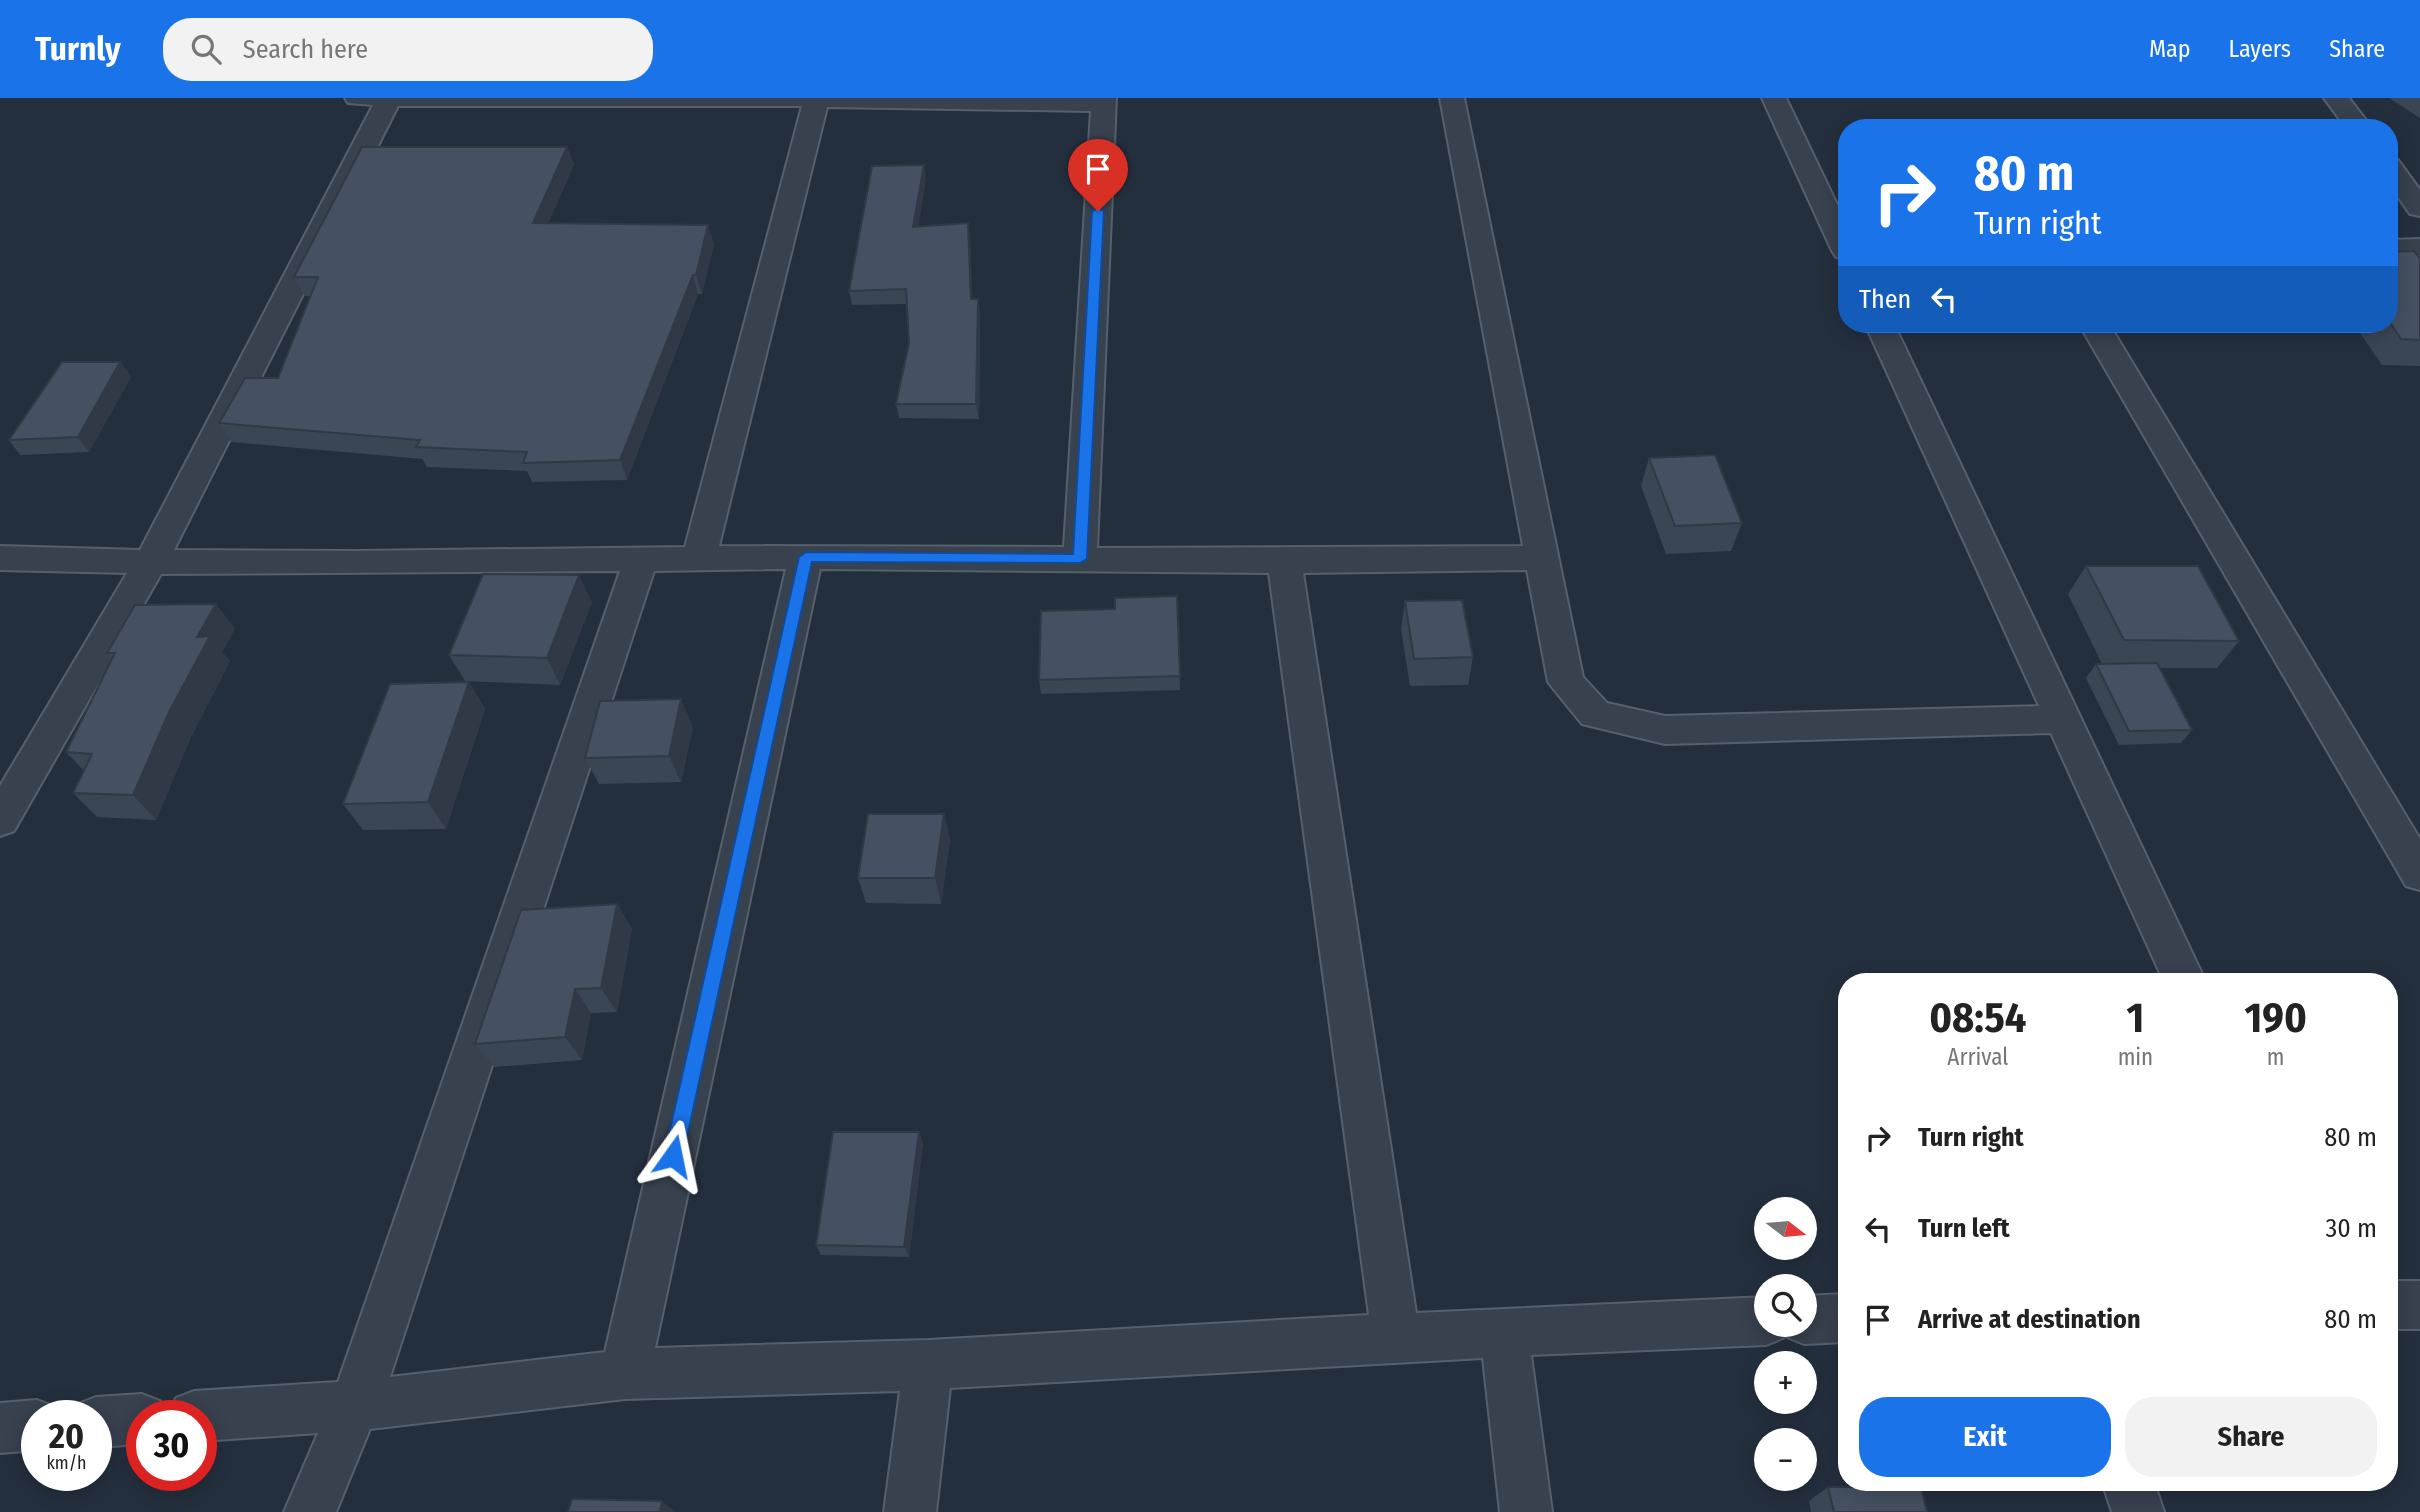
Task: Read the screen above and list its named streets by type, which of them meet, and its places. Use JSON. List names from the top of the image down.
{
  "north": "right",
  "page": {
    "header": "Turnly",
    "search": "Search here",
    "nav": ["Map", "Layers", "Share"],
    "turn": ["80 m", "Turn right"],
    "then": "Then",
    "eta": [
      "08:54",
      "Arrival",
      "1",
      "min",
      "190",
      "m"
    ],
    "list": [
      {
        "name": "Turn right",
        "value": "80 m"
      },
      {
        "name": "Turn left",
        "value": "30 m"
      },
      {
        "name": "Arrive at destination",
        "value": "80 m"
      }
    ],
    "map_buttons": ["+", "−"],
    "buttons": ["Exit", "Share"],
    "speed": "20 km/h",
    "limit": "30"
  }
}
